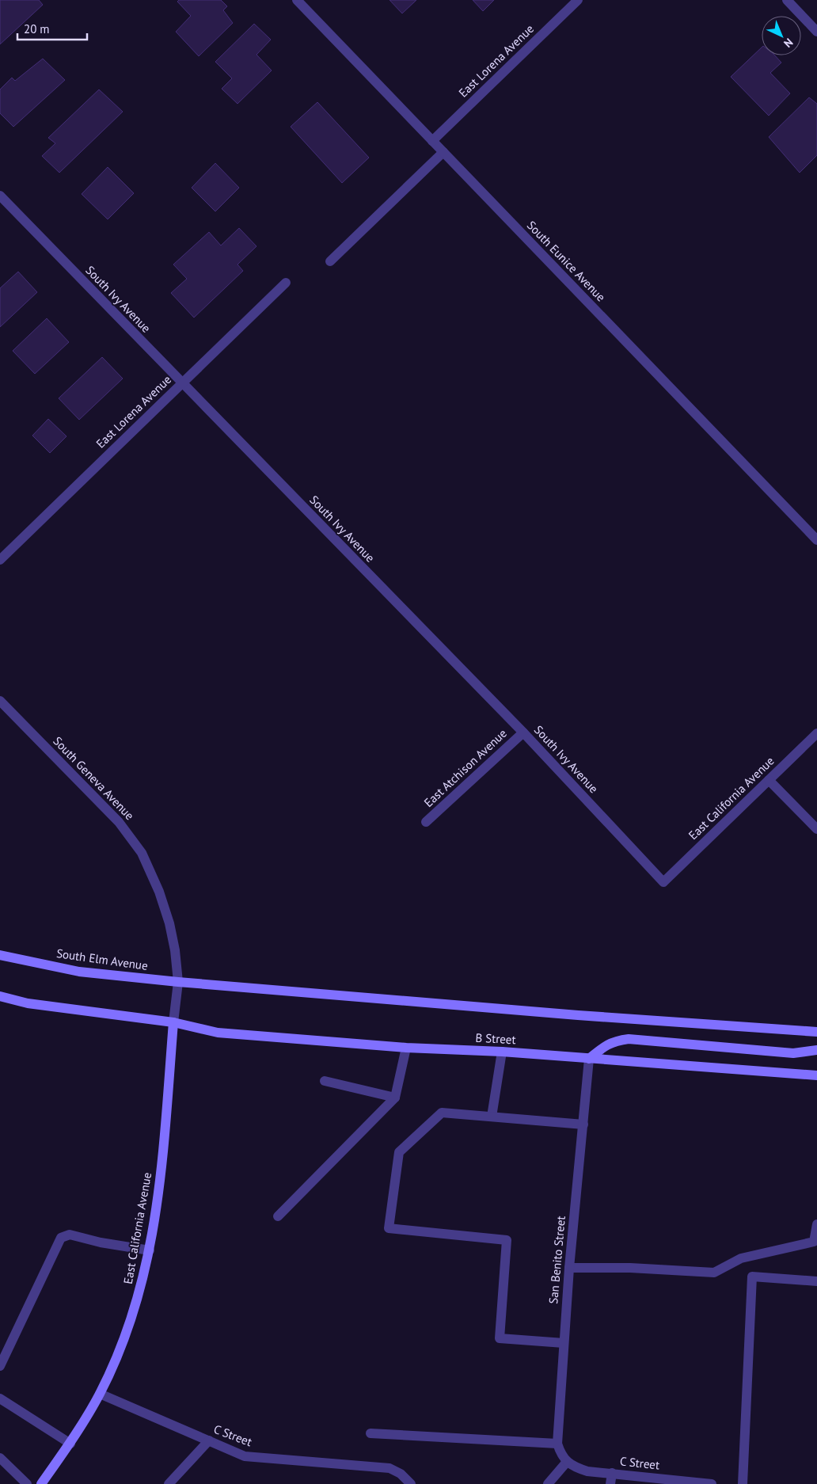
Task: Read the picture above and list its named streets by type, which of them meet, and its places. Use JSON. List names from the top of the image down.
{
  "streets": {
    "main road": ["East California Avenue", "South Elm Avenue", "B Street"],
    "street": [
      "East Lorena Avenue",
      "South Eunice Avenue",
      "South Ivy Avenue",
      "East Atchison Avenue",
      "South Geneva Avenue",
      "San Benito Street",
      "C Street"
    ]
  },
  "crossings": [
    ["East Lorena Avenue", "South Eunice Avenue"],
    ["East Lorena Avenue", "South Ivy Avenue"],
    ["South Ivy Avenue", "East Atchison Avenue"],
    ["South Ivy Avenue", "East California Avenue"],
    ["South Geneva Avenue", "East California Avenue"],
    ["South Geneva Avenue", "South Elm Avenue"],
    ["South Geneva Avenue", "B Street"],
    ["East California Avenue", "B Street"],
    ["East California Avenue", "C Street"],
    ["B Street", "San Benito Street"]
  ],
  "scale_bar": "20 m",
  "north": "bottom right"
}
